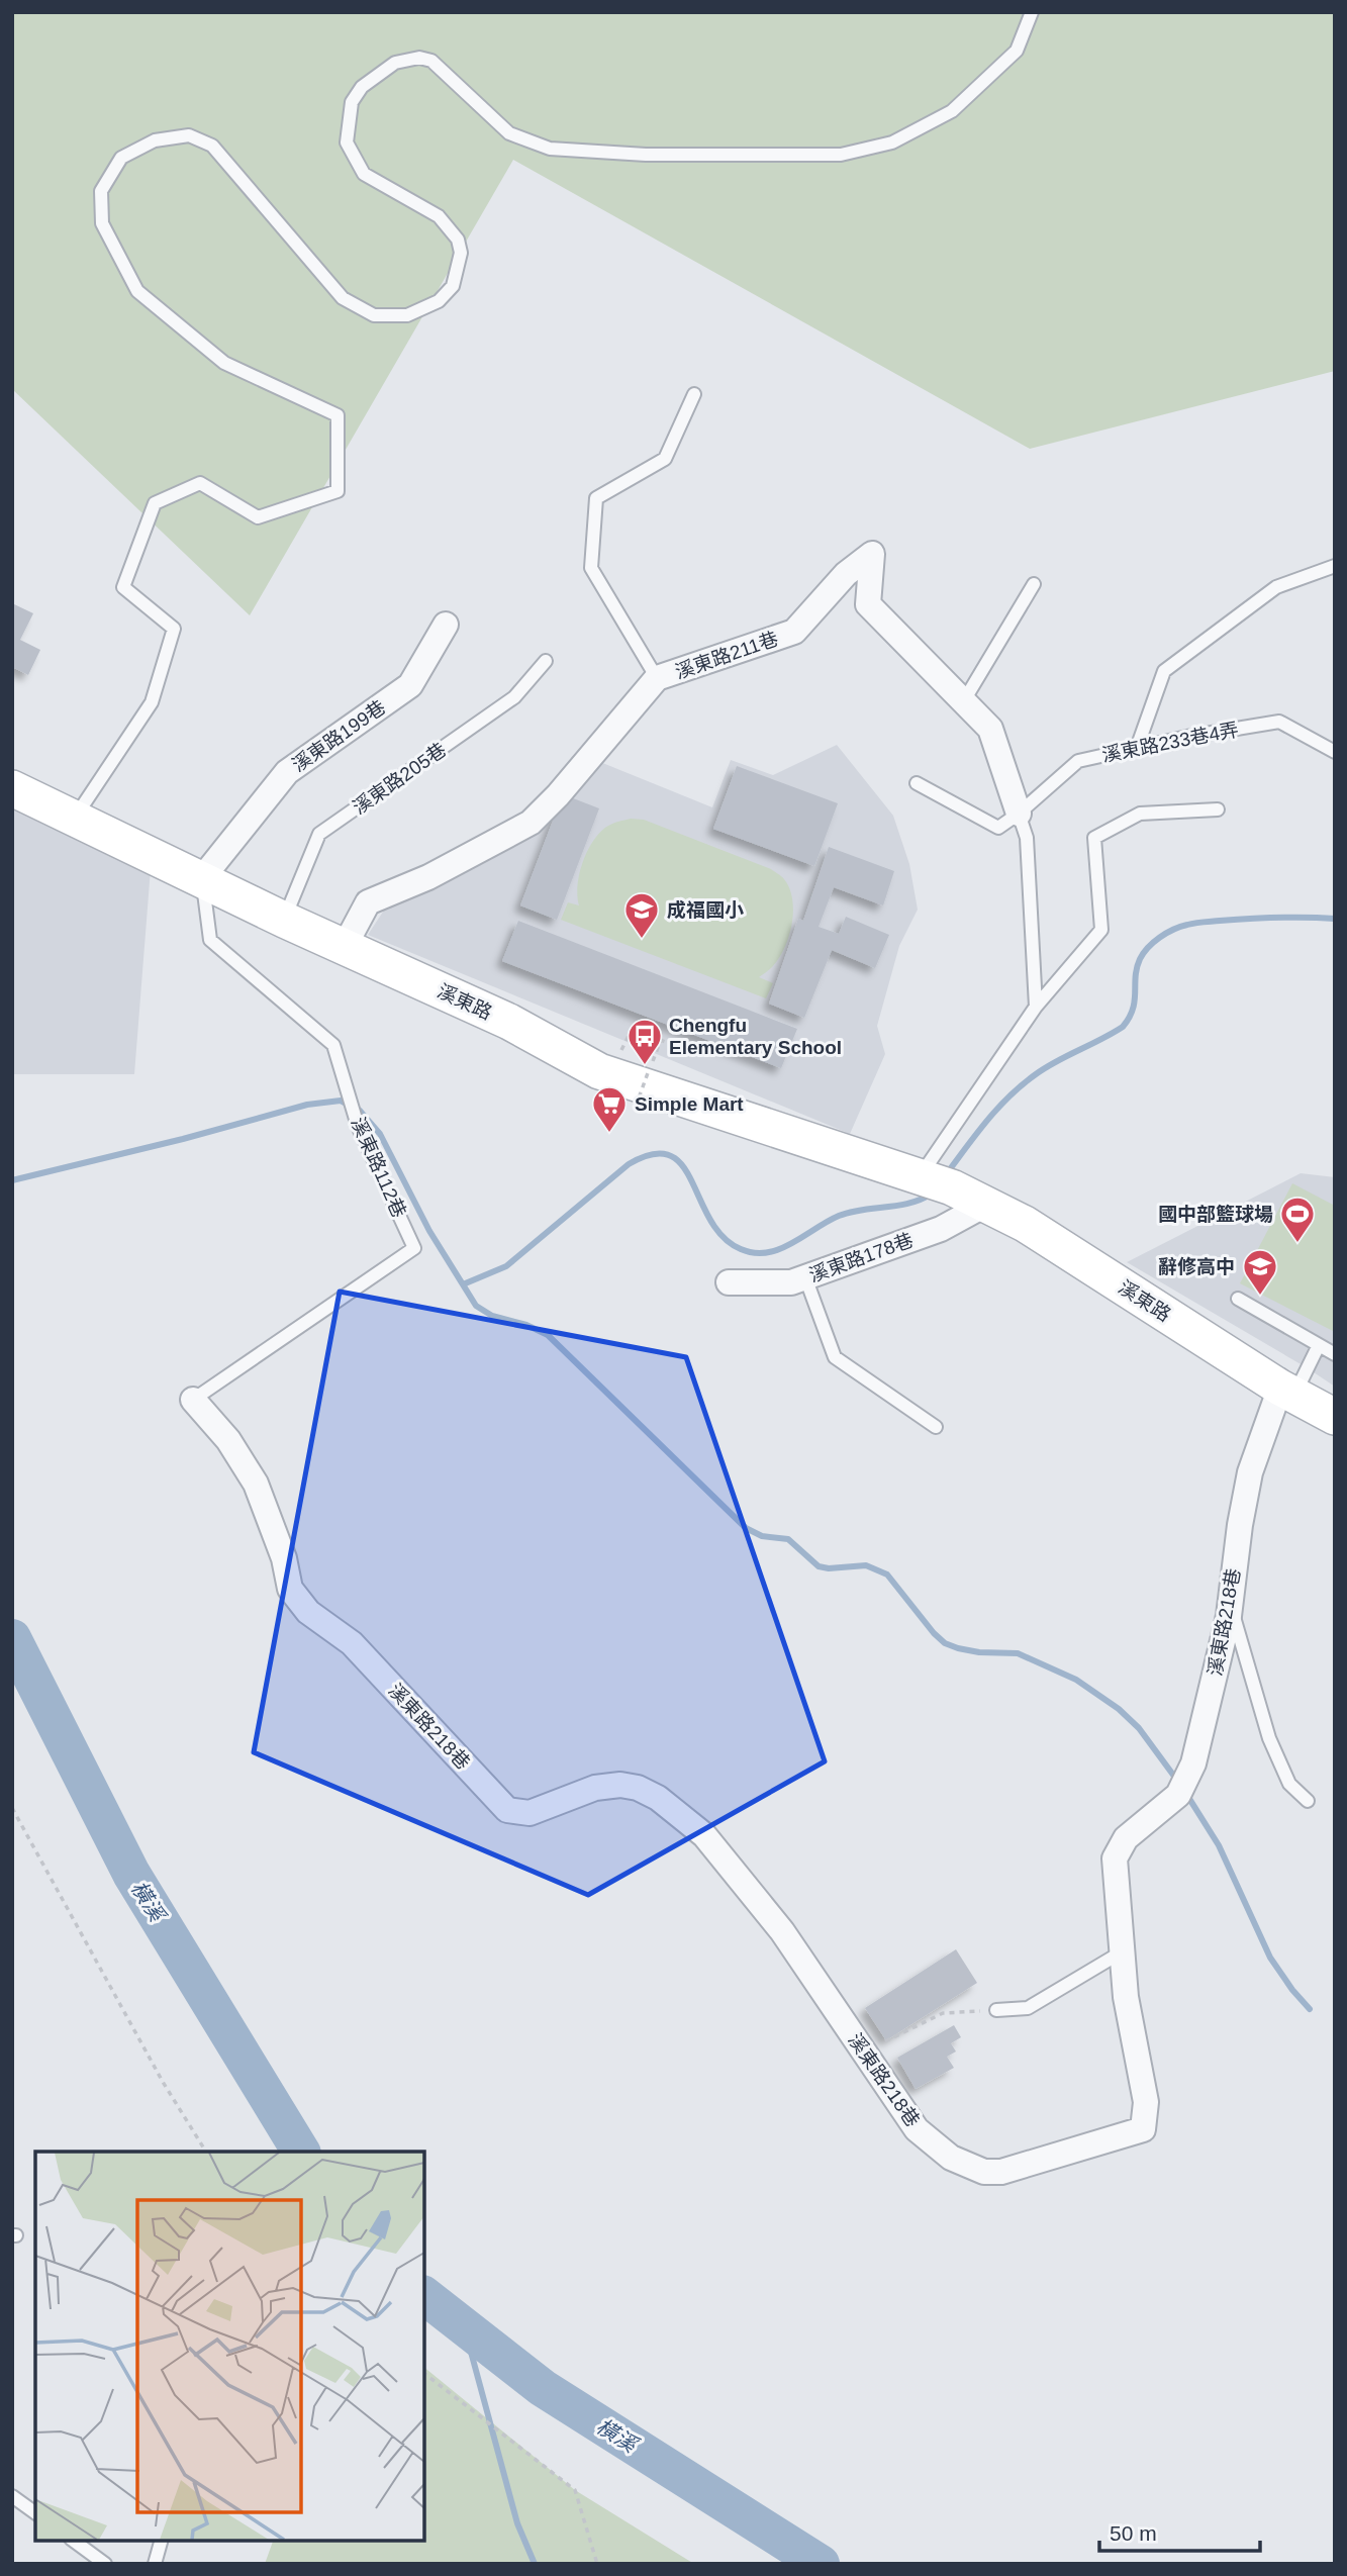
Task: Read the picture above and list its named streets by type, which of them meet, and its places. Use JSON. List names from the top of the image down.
{
  "streets": {
    "main road": ["溪東路"],
    "street": [
      "溪東路211巷",
      "溪東路199巷",
      "溪東路178巷",
      "溪東路218巷"
    ],
    "lane": ["溪東路233巷4弄", "溪東路205巷", "溪東路112巷"]
  },
  "crossings": [
    ["溪東路211巷", "溪東路233巷4弄"],
    ["溪東路211巷", "溪東路"],
    ["溪東路199巷", "溪東路"],
    ["溪東路199巷", "溪東路112巷"],
    ["溪東路205巷", "溪東路"],
    ["溪東路", "溪東路112巷"],
    ["溪東路", "溪東路178巷"],
    ["溪東路", "溪東路218巷"],
    ["溪東路112巷", "溪東路218巷"]
  ],
  "water": ["橫溪"],
  "places": {
    "school or university": ["成福國小", "辭修高中"],
    "bus stop": ["Chengfu Elementary School"],
    "supermarket": ["Simple Mart"],
    "sports": ["國中部籃球場"]
  },
  "scale_bar": "50 m"
}
